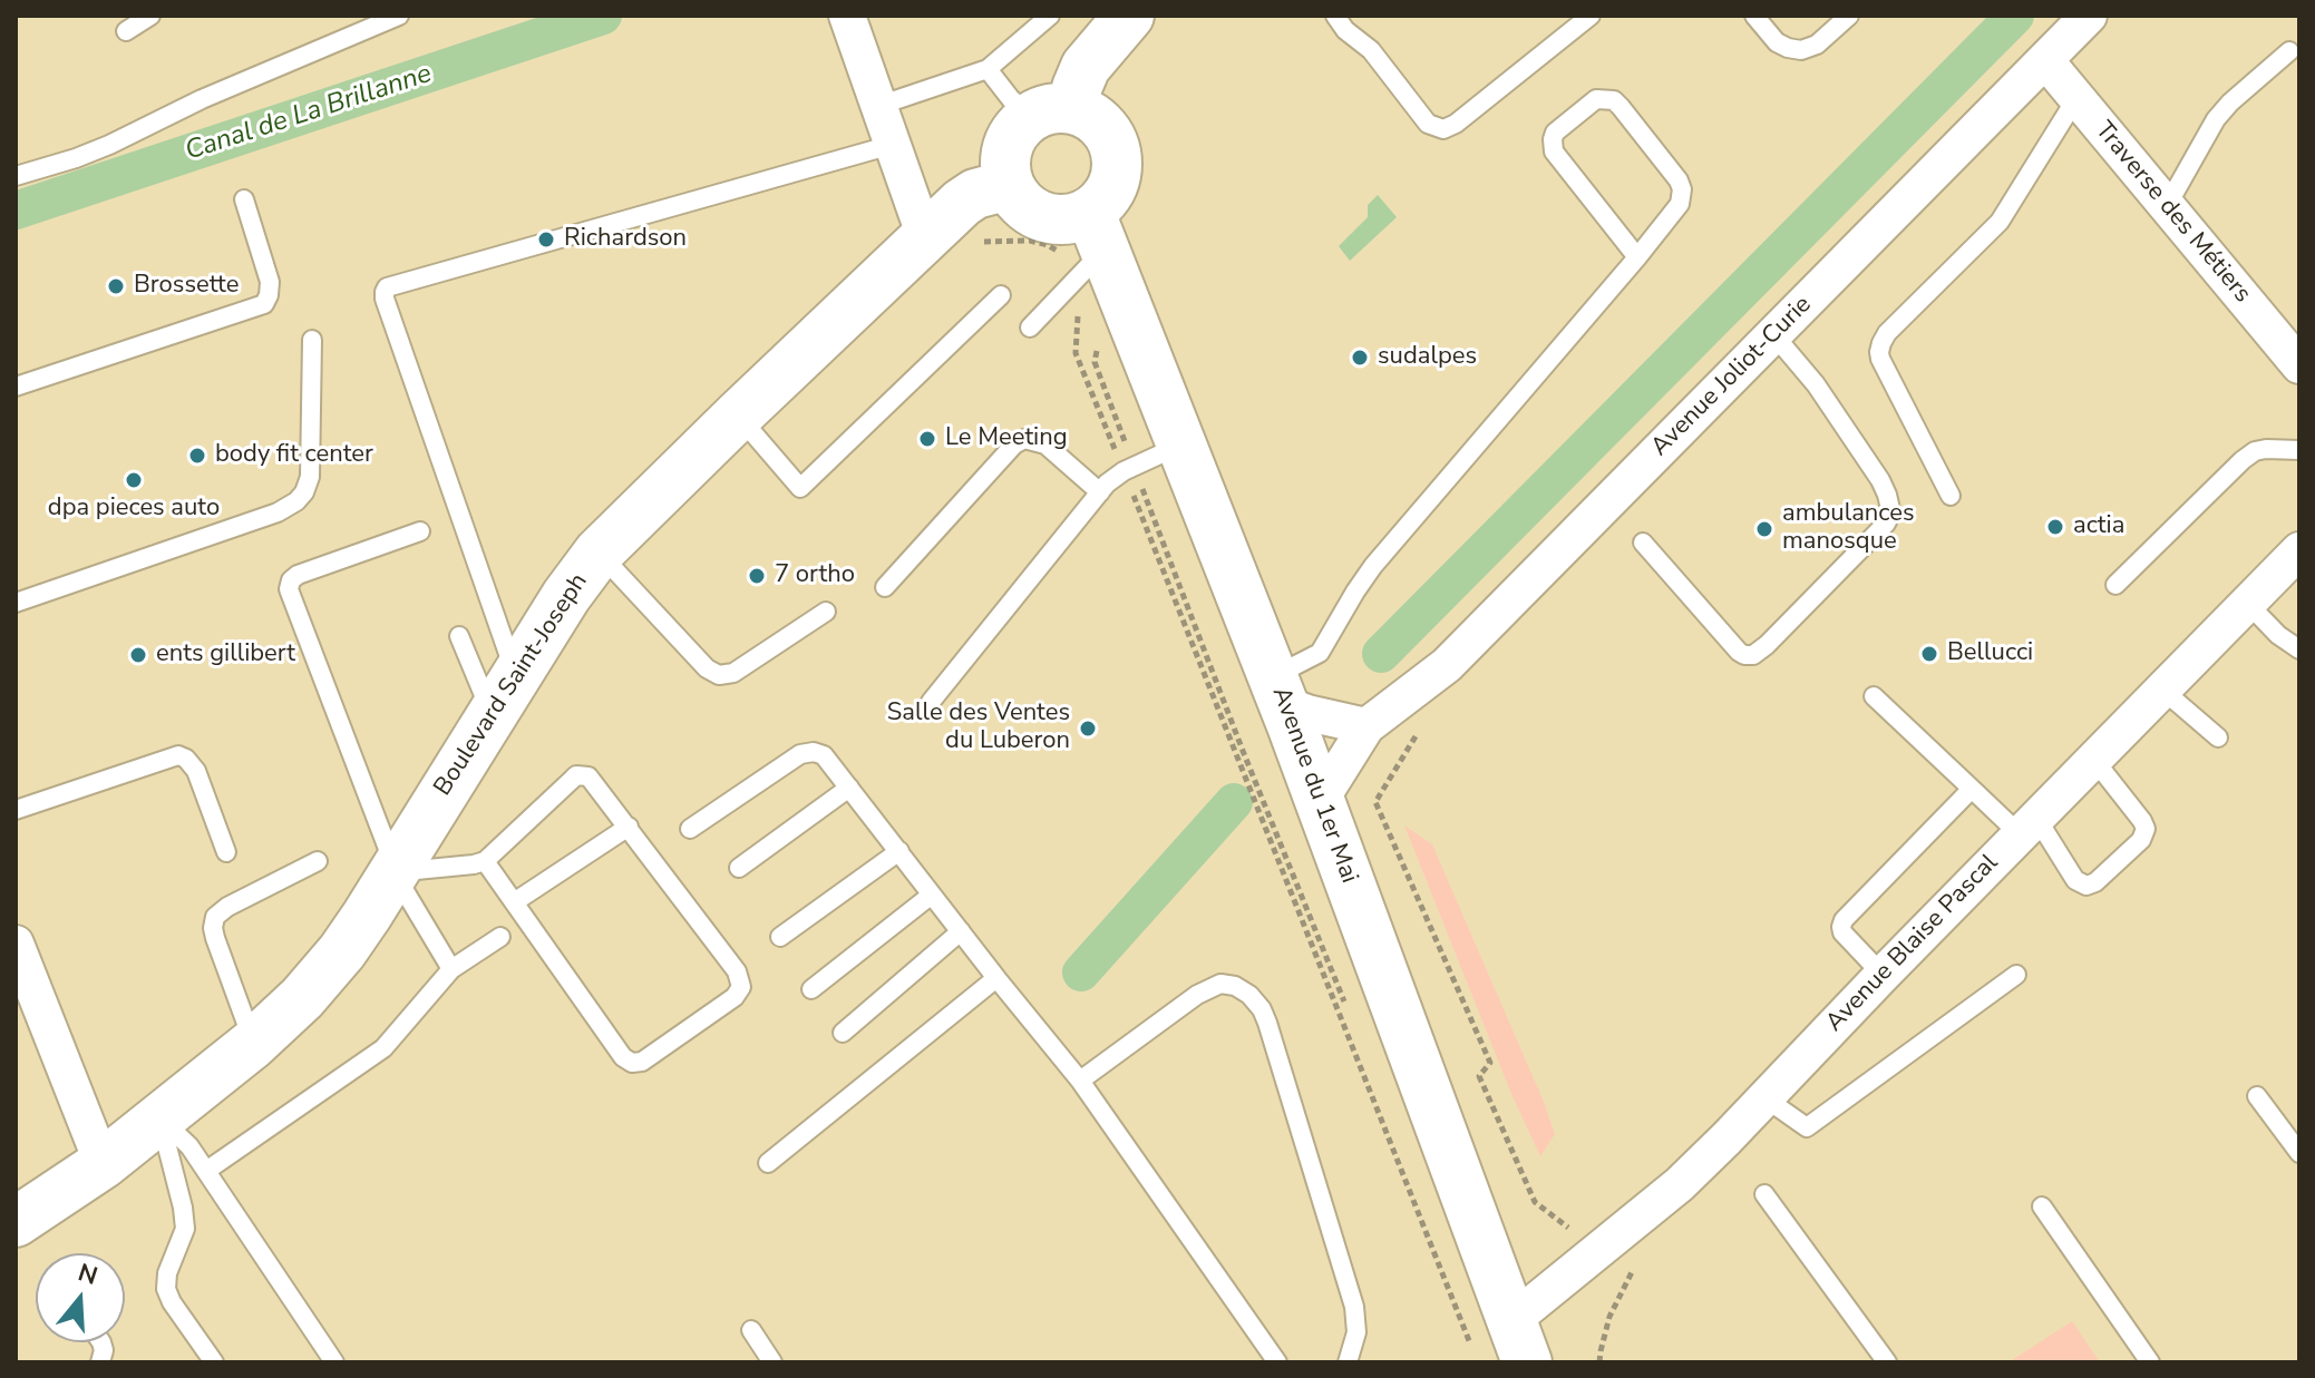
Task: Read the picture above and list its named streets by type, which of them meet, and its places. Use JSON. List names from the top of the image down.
{
  "streets": {
    "street": [
      "Traverse des Métiers",
      "Avenue Joliot-Curie",
      "Boulevard Saint-Joseph",
      "Avenue du 1er Mai",
      "Avenue Blaise Pascal"
    ]
  },
  "crossings": [
    ["Traverse des Métiers", "Avenue Joliot-Curie"],
    ["Avenue Joliot-Curie", "Avenue du 1er Mai"],
    ["Avenue du 1er Mai", "Avenue Blaise Pascal"]
  ],
  "water": ["Canal de La Brillanne"],
  "places": [
    "Richardson",
    "Brossette",
    "sudalpes",
    "Le Meeting",
    "body fit center",
    "dpa pieces auto",
    "actia",
    "ambulances manosque",
    "7 ortho",
    "Bellucci",
    "ents gillibert",
    "Salle des Ventes du Luberon"
  ],
  "north": "top"
}
